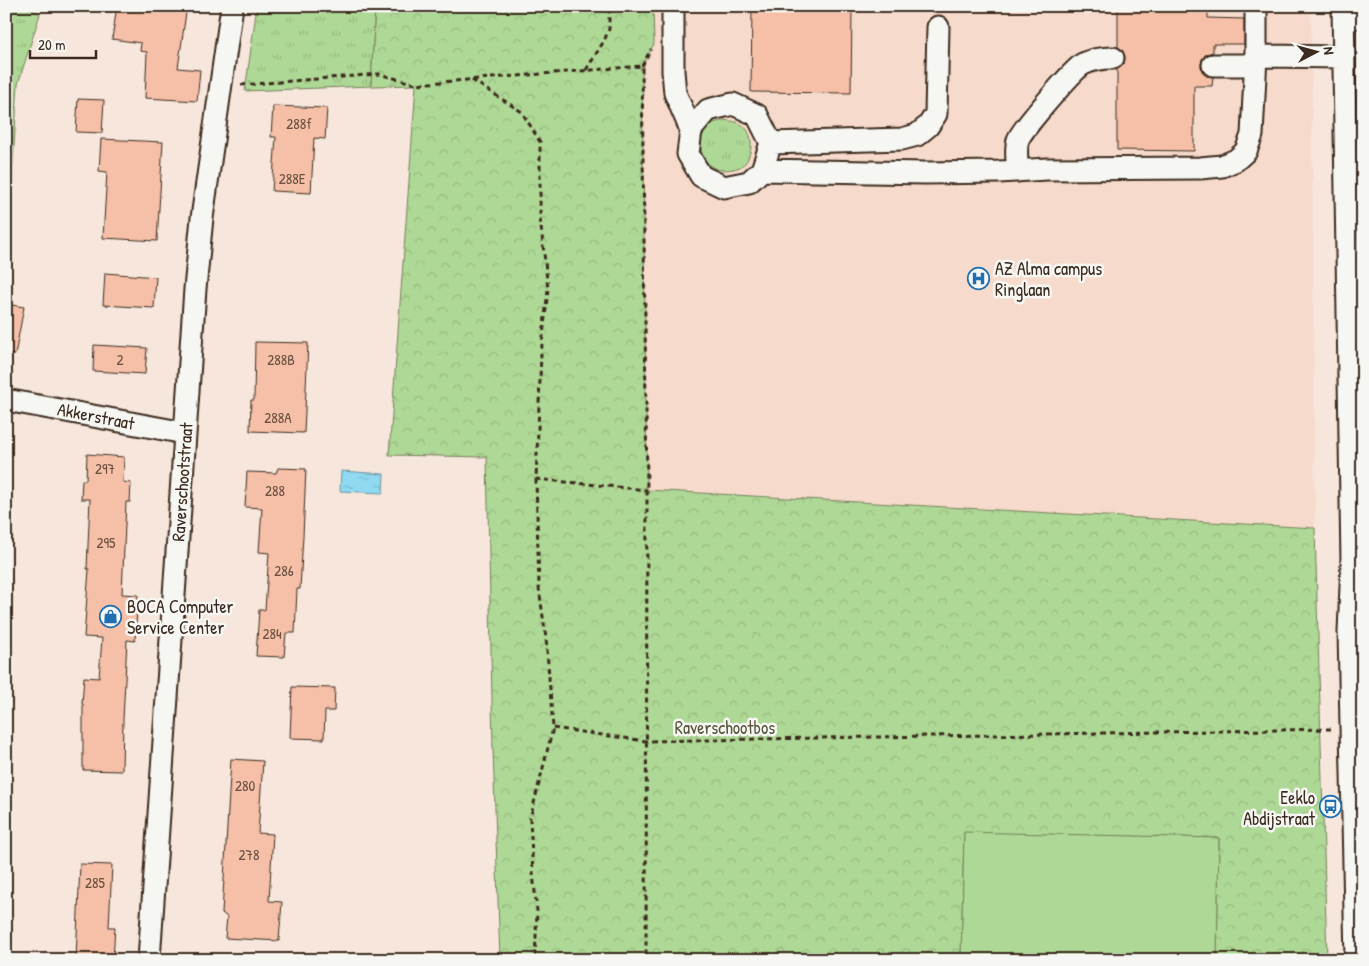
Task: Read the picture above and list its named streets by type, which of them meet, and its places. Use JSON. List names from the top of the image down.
{
  "streets": {
    "street": ["Akkerstraat", "Raverschootstraat"]
  },
  "crossings": [
    ["Akkerstraat", "Raverschootstraat"]
  ],
  "parks": ["Raverschootbos"],
  "places": {
    "hospital": ["AZ Alma campus Ringlaan"],
    "shop": ["BOCA Computer Service Center"],
    "bus stop": ["Eeklo Abdijstraat"]
  },
  "house_numbers": [
    "288f",
    "288E",
    "2",
    "288B",
    "288A",
    "297",
    "288",
    "295",
    "286",
    "284",
    "280",
    "278",
    "285"
  ],
  "scale_bar": "20 m",
  "north": "right"
}
